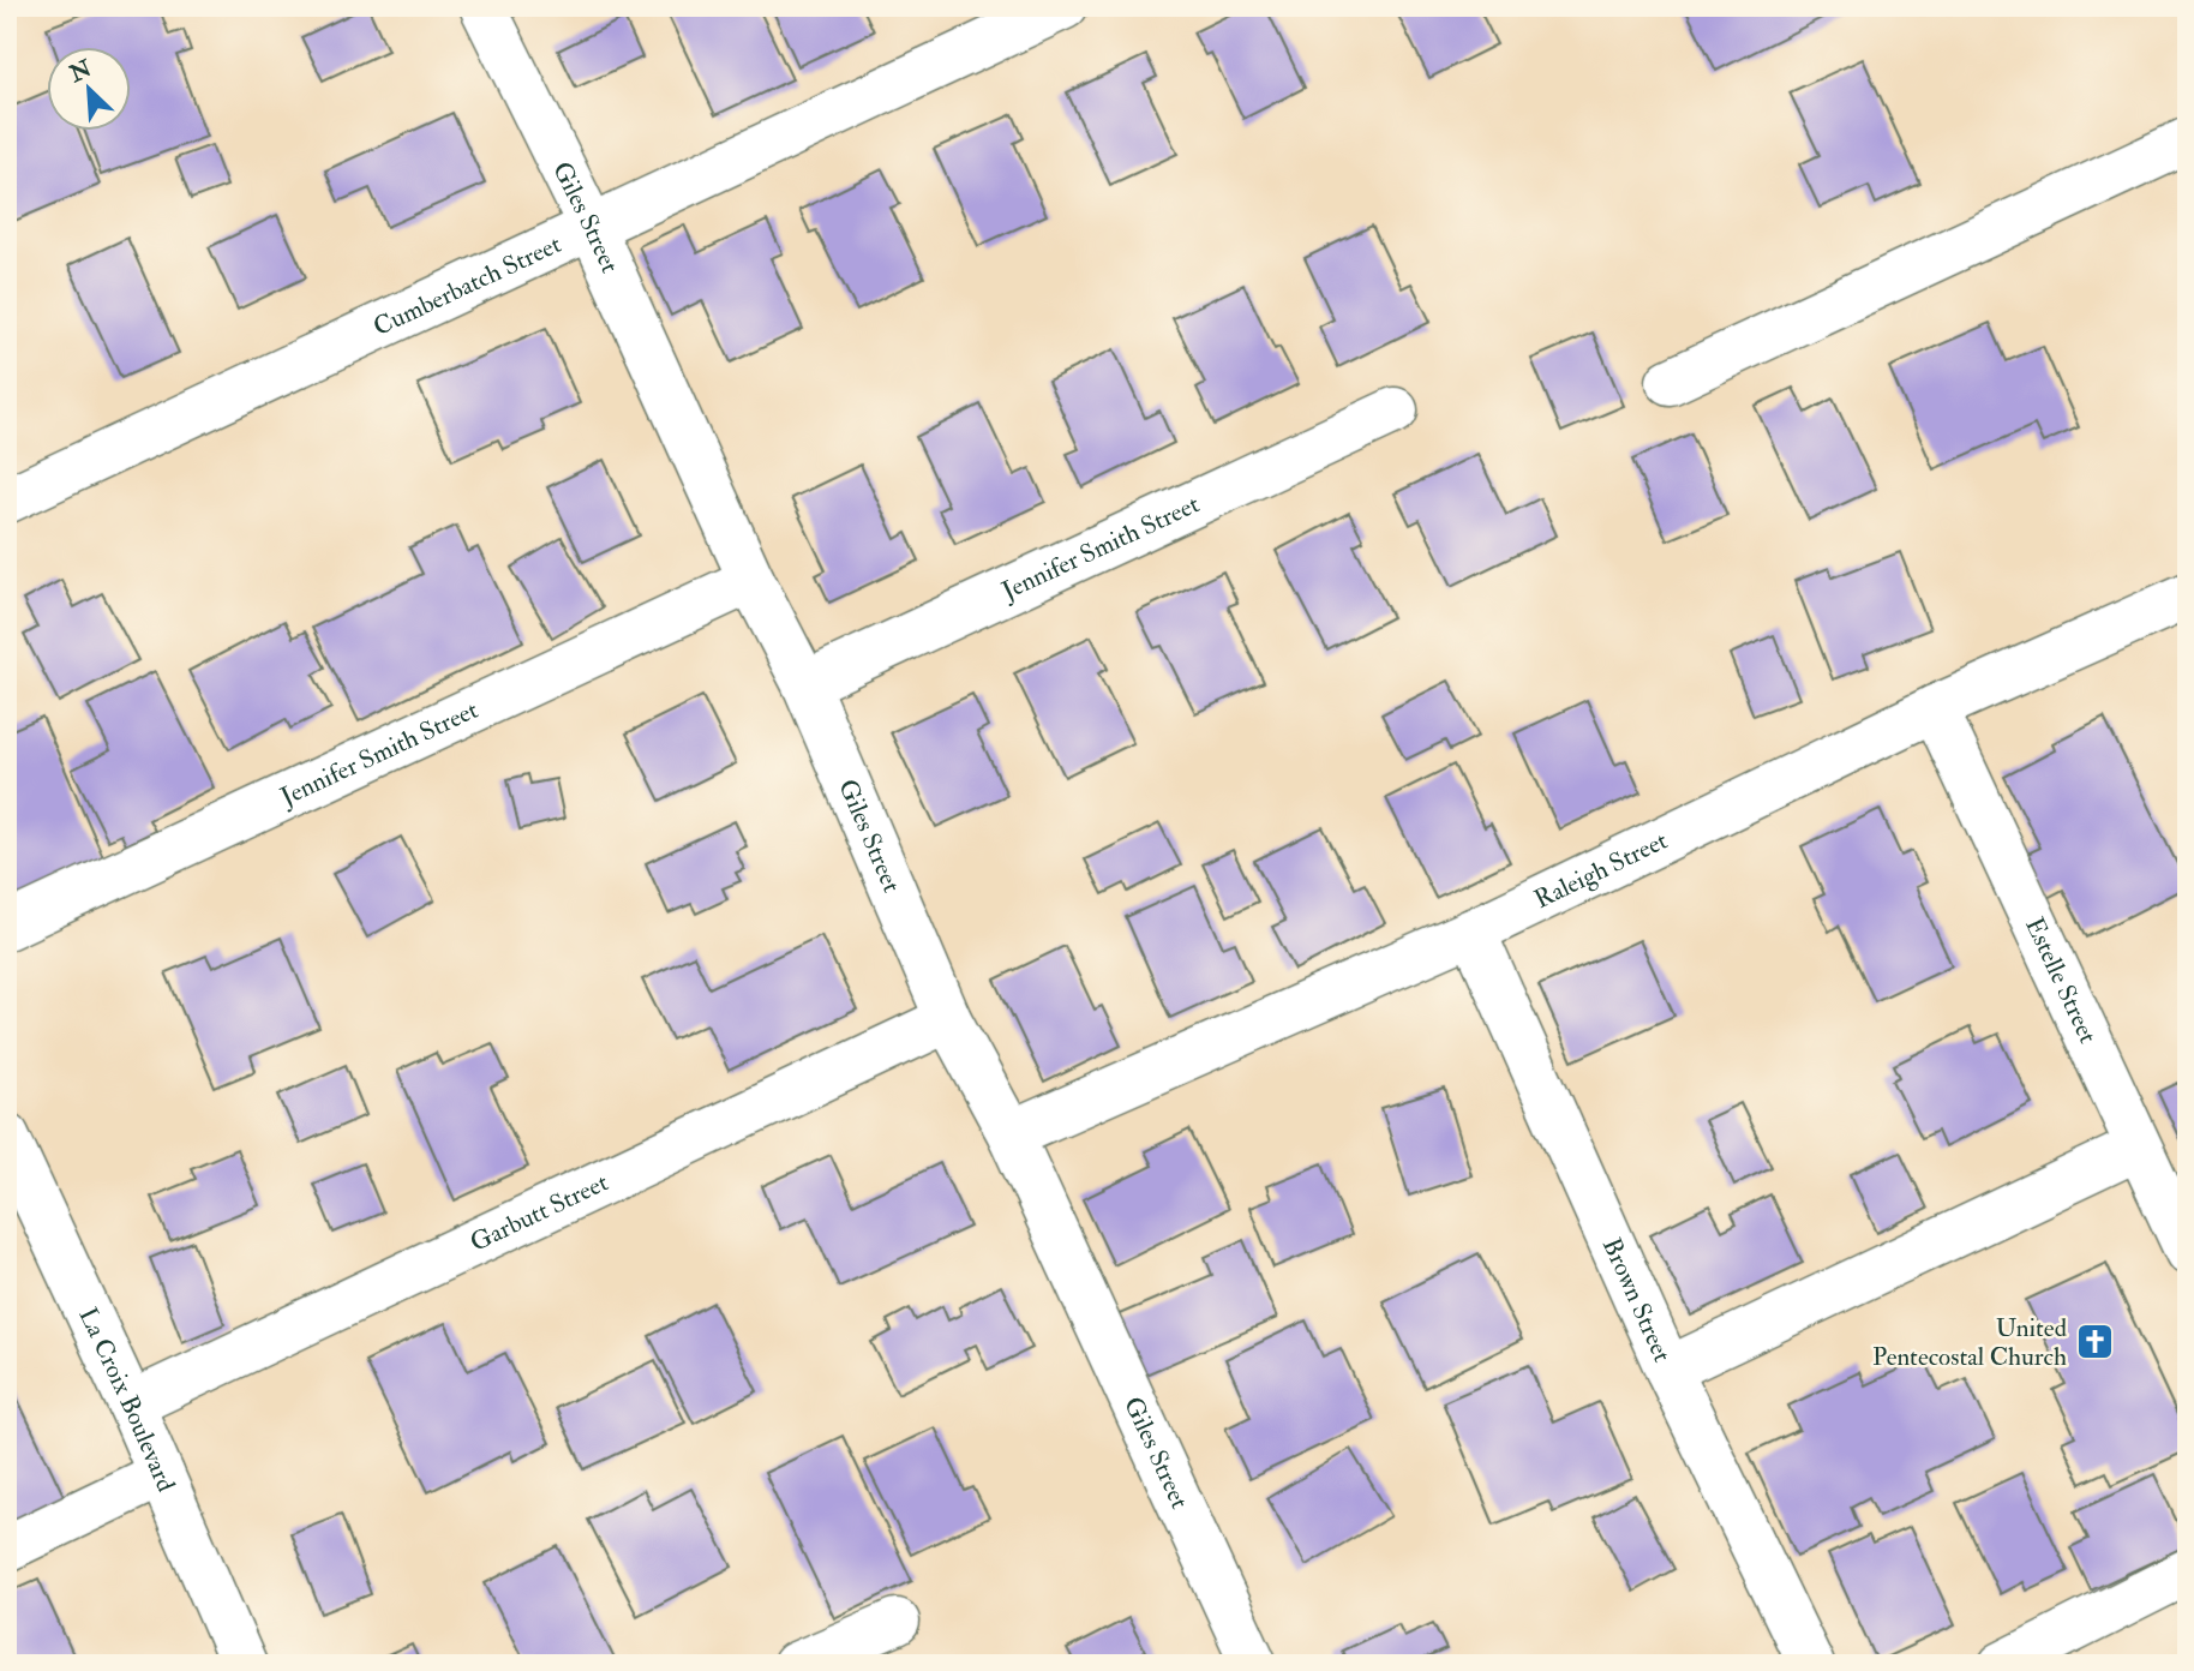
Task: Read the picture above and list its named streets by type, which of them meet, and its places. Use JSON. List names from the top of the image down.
{
  "streets": {
    "street": [
      "Giles Street",
      "Cumberbatch Street",
      "Jennifer Smith Street",
      "Raleigh Street",
      "Estelle Street",
      "Garbutt Street",
      "Brown Street",
      "La Croix Boulevard"
    ]
  },
  "crossings": [
    ["Giles Street", "Cumberbatch Street"],
    ["Giles Street", "Jennifer Smith Street"],
    ["Giles Street", "Raleigh Street"],
    ["Giles Street", "Garbutt Street"],
    ["Raleigh Street", "Estelle Street"],
    ["Raleigh Street", "Brown Street"],
    ["Garbutt Street", "La Croix Boulevard"]
  ],
  "places": {
    "church": ["United Pentecostal Church"]
  },
  "north": "top left"
}
